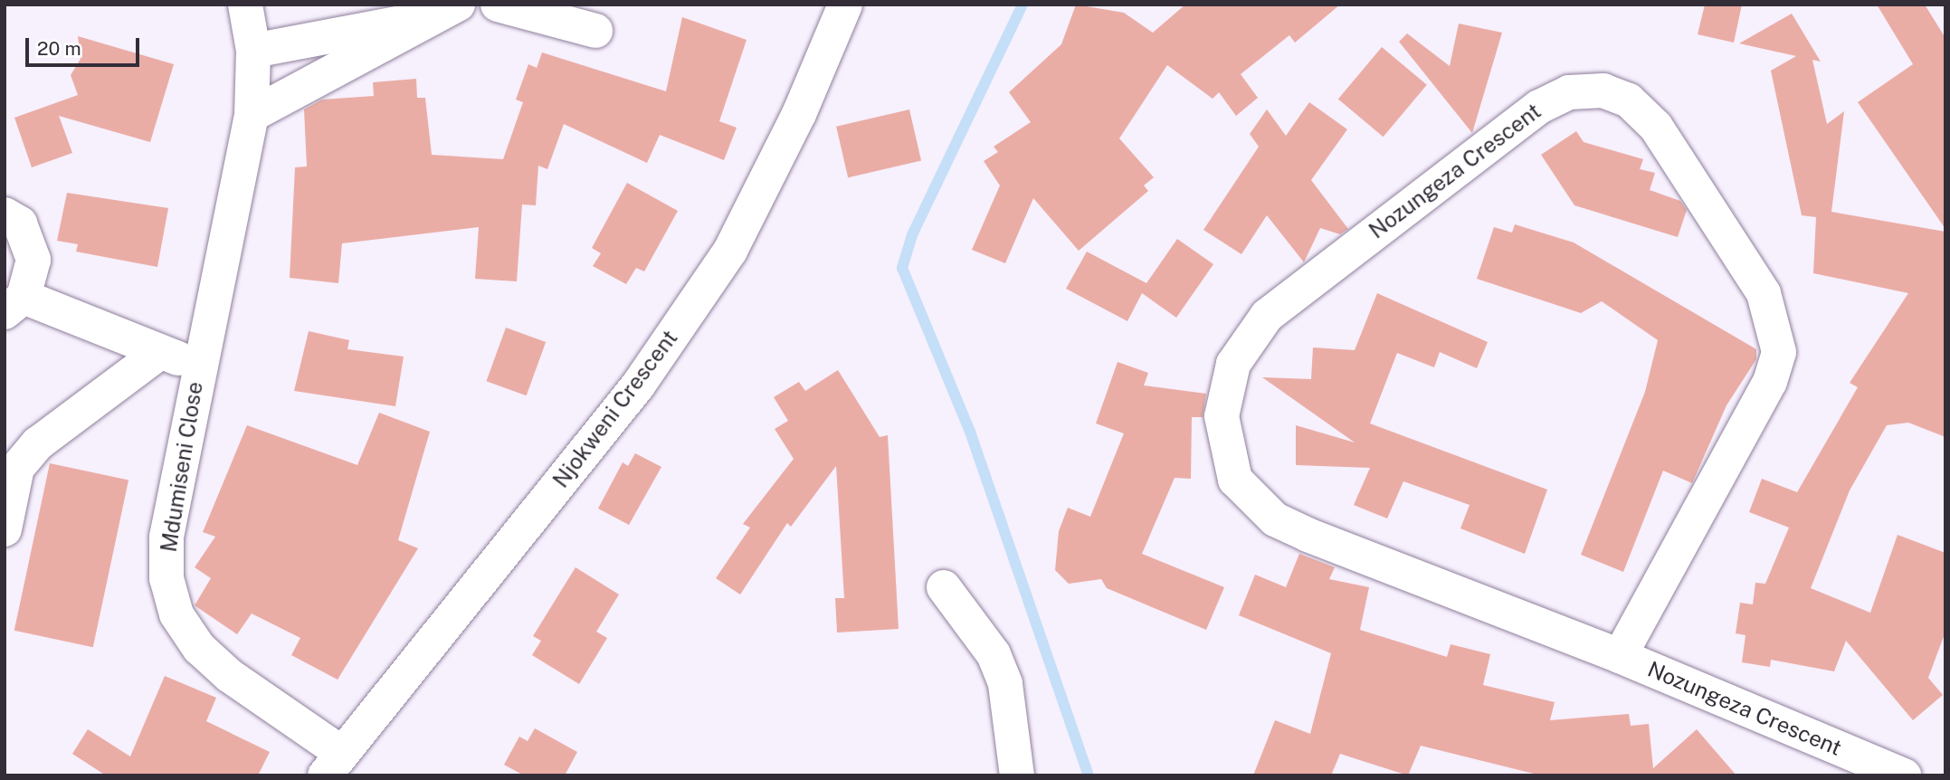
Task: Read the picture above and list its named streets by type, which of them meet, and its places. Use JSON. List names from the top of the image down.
{
  "streets": {
    "street": ["Nozungeza Crescent", "Njokweni Crescent", "Mdumiseni Close"]
  },
  "crossings": [
    ["Njokweni Crescent", "Mdumiseni Close"]
  ],
  "scale_bar": "20 m"
}
